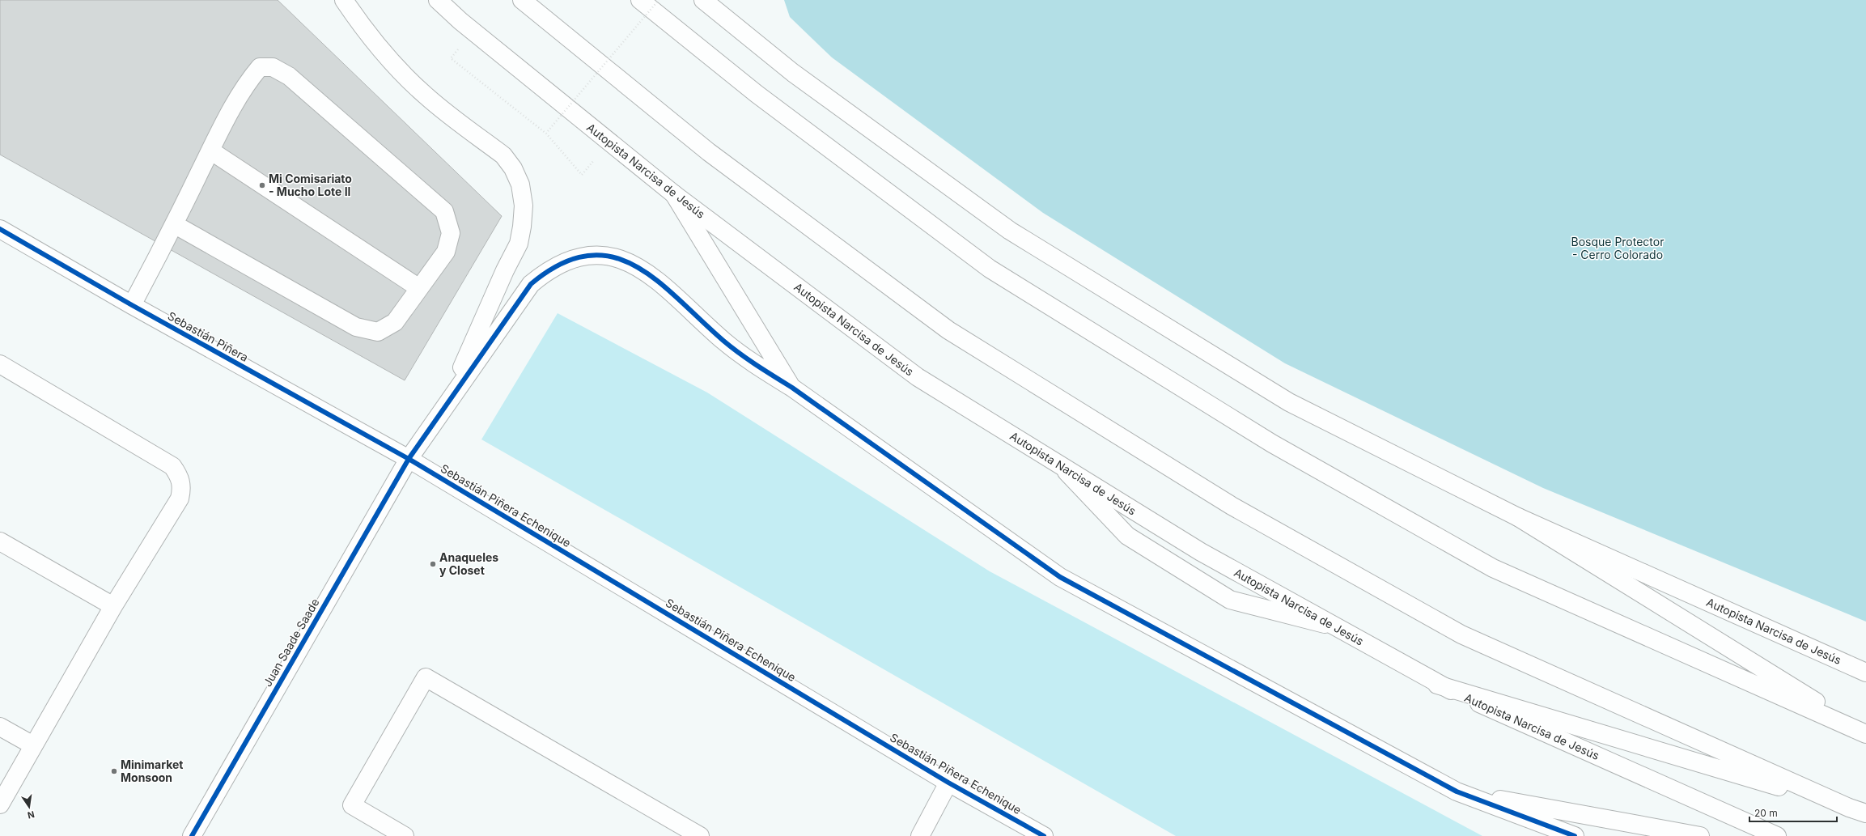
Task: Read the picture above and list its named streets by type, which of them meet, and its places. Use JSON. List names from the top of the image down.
{
  "streets": {
    "main road": [
      "Autopista Narcisa de Jesús",
      "Sebastián Piñera",
      "Sebastián Piñera Echenique",
      "Juan Saade Saade"
    ]
  },
  "crossings": [
    ["Sebastián Piñera", "Sebastián Piñera Echenique"],
    ["Sebastián Piñera", "Juan Saade Saade"],
    ["Sebastián Piñera Echenique", "Juan Saade Saade"]
  ],
  "parks": ["Bosque Protector - Cerro Colorado"],
  "places": ["Mi Comisariato - Mucho Lote II", "Anaqueles y Closet", "Minimarket Monsoon"],
  "scale_bar": "20 m",
  "north": "bottom"
}
